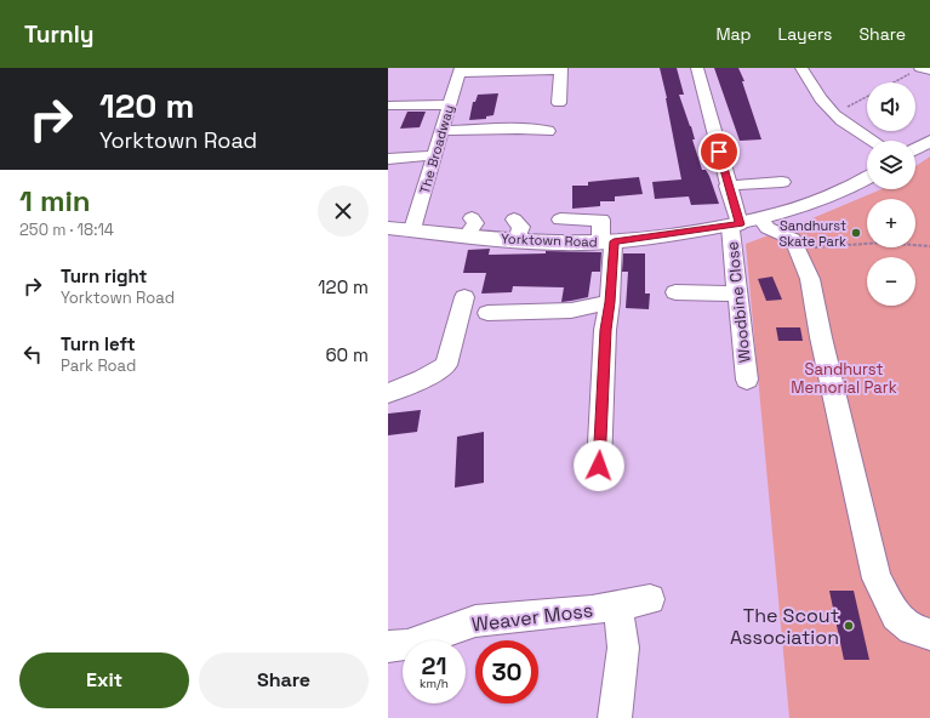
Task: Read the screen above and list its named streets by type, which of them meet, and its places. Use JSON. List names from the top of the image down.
{
  "streets": {
    "main road": ["Yorktown Road"],
    "street": ["The Broadway", "Woodbine Close", "Weaver Moss"]
  },
  "crossings": [
    ["The Broadway", "Yorktown Road"],
    ["Yorktown Road", "Woodbine Close"]
  ],
  "parks": ["Sandhurst Memorial Park"],
  "places": ["Sandhurst Skate Park", "The Scout Association"],
  "page": {
    "header": "Turnly",
    "nav": ["Map", "Layers", "Share"],
    "turn": ["120 m", "Yorktown Road"],
    "map_buttons": ["+", "−"],
    "heading": ["1 min", "250 m · 18:14"],
    "list": [
      {
        "name": "Turn right",
        "note": "Yorktown Road",
        "value": "120 m"
      },
      {
        "name": "Turn left",
        "note": "Park Road",
        "value": "60 m"
      }
    ],
    "speed": "21 km/h",
    "limit": "30",
    "buttons": ["Exit", "Share"]
  }
}
